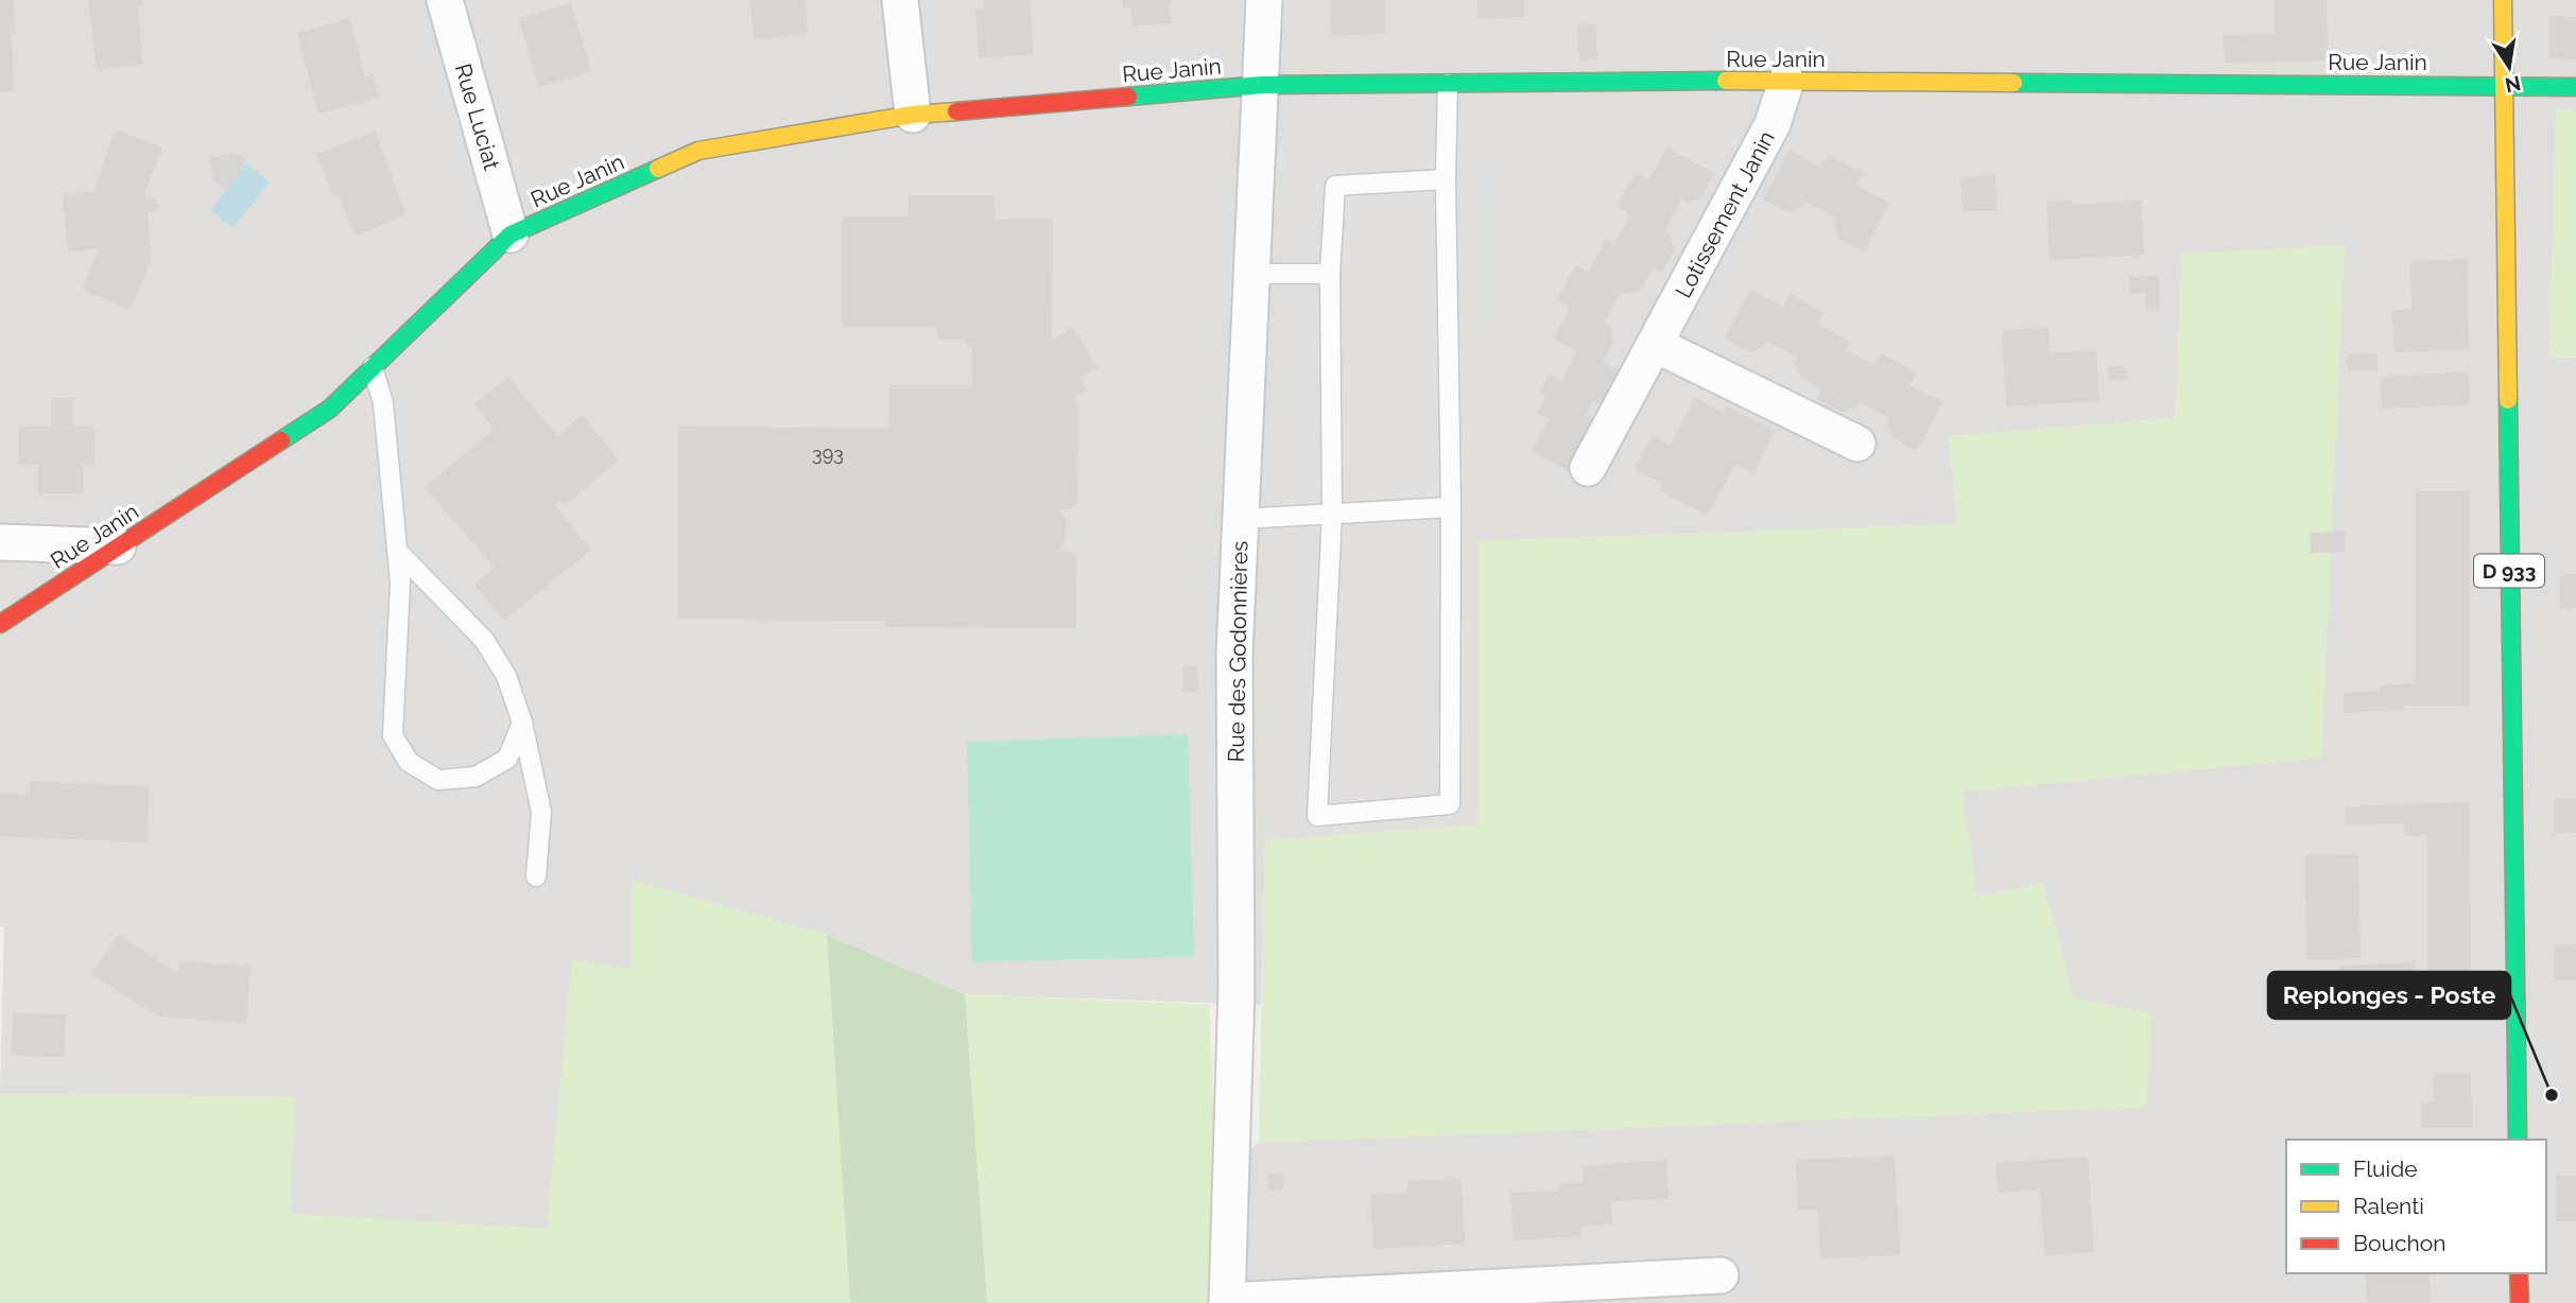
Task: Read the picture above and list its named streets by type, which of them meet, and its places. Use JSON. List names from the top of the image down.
{
  "streets": {
    "street": [
      "Rue Janin",
      "Rue Luciat",
      "Lotissement Janin",
      "D 933",
      "Rue des Godonnières"
    ]
  },
  "crossings": [
    ["Rue Janin", "Rue Luciat"],
    ["Rue Janin", "Lotissement Janin"],
    ["Rue Janin", "D 933"],
    ["Rue Janin", "Rue des Godonnières"]
  ],
  "places": ["Replonges - Poste"],
  "house_numbers": ["393"],
  "legend": ["Fluide", "Ralenti", "Bouchon"],
  "north": "bottom"
}
